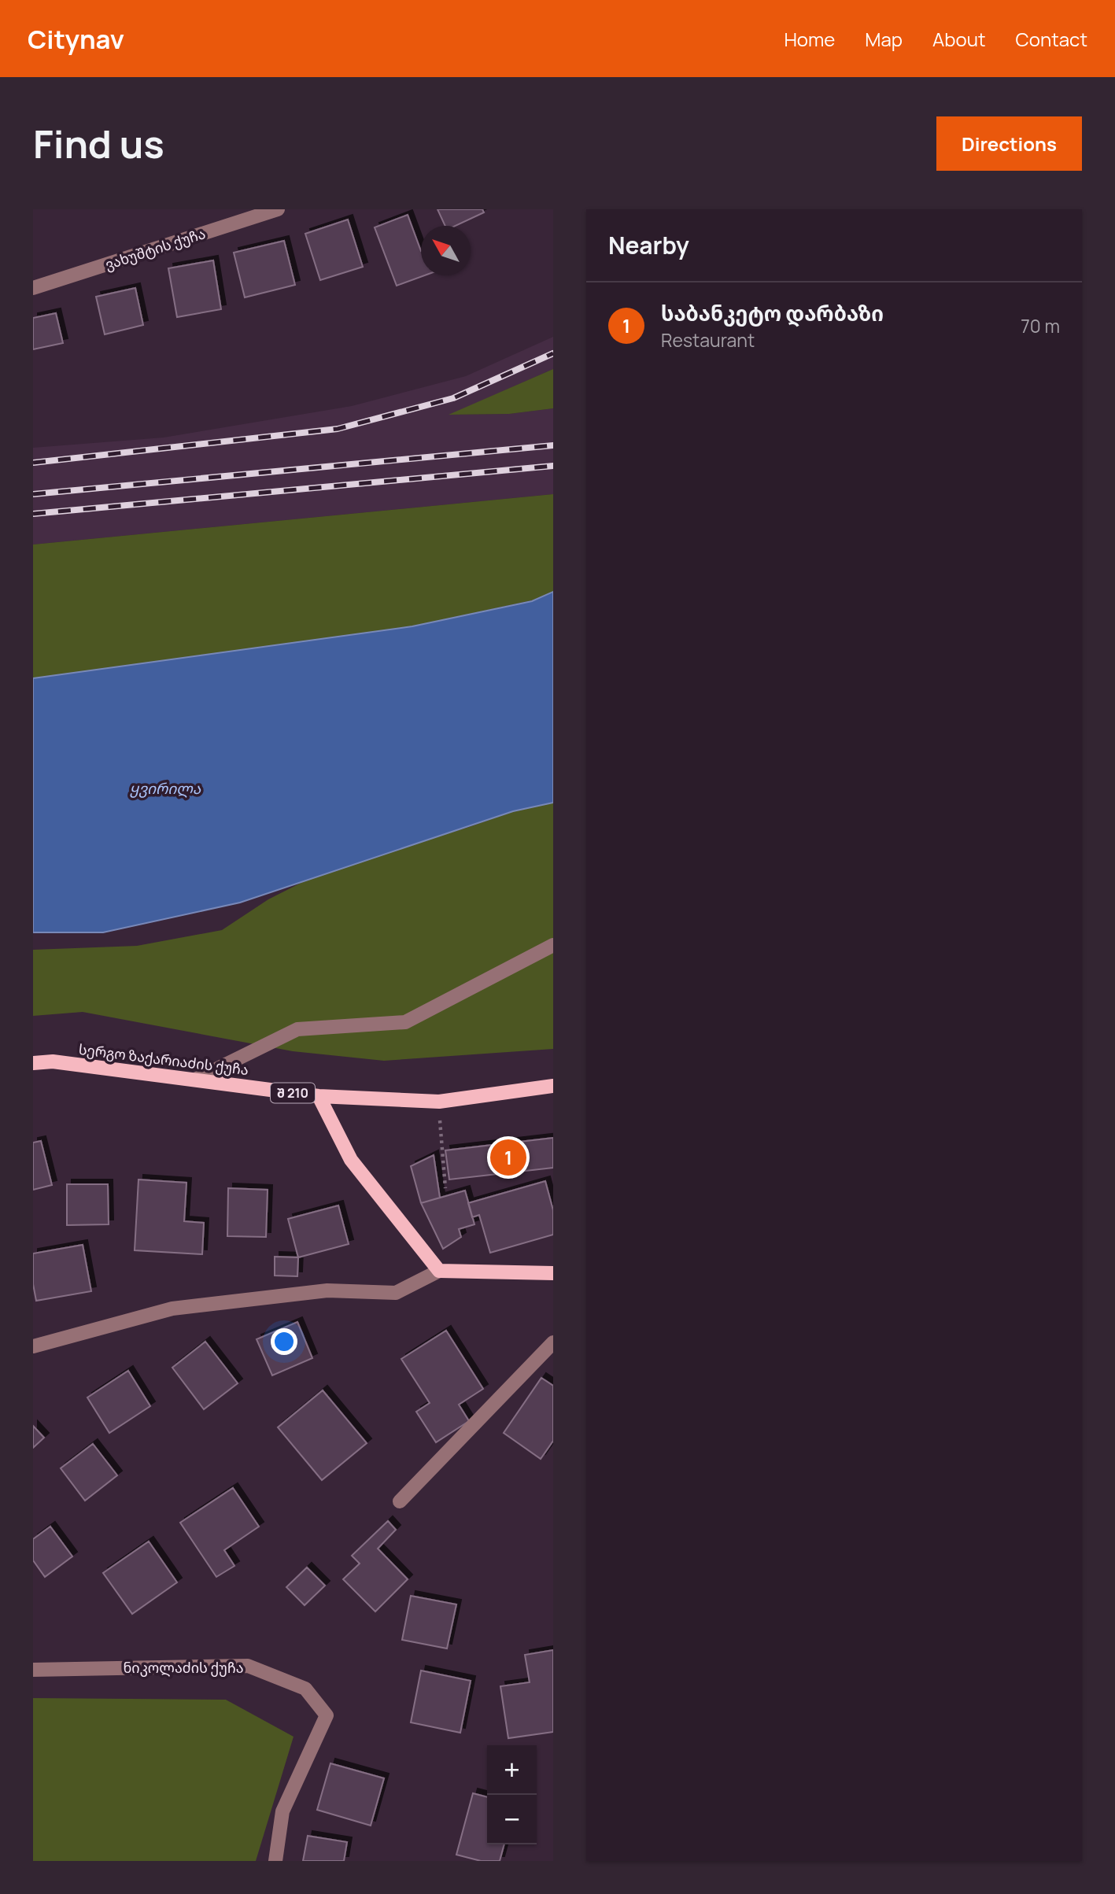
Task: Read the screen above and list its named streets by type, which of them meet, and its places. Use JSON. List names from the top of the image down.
{
  "streets": {
    "main road": ["სერგო ზაქარიაძის ქუჩა", "შ 210"],
    "street": ["ვახუშტის ქუჩა", "ნიკოლაძის ქუჩა"]
  },
  "water": ["ყვირილა"],
  "north": "top left",
  "page": {
    "header": "Citynav",
    "nav": [
      "Home",
      "Map",
      "About",
      "Contact"
    ],
    "buttons": "Directions",
    "title": "Find us",
    "heading": "Nearby",
    "list": [
      {
        "mark": "1",
        "name": "საბანკეტო დარბაზი",
        "note": "Restaurant",
        "value": "70 m"
      }
    ],
    "pins": "1",
    "map_buttons": ["+", "−"]
  }
}
